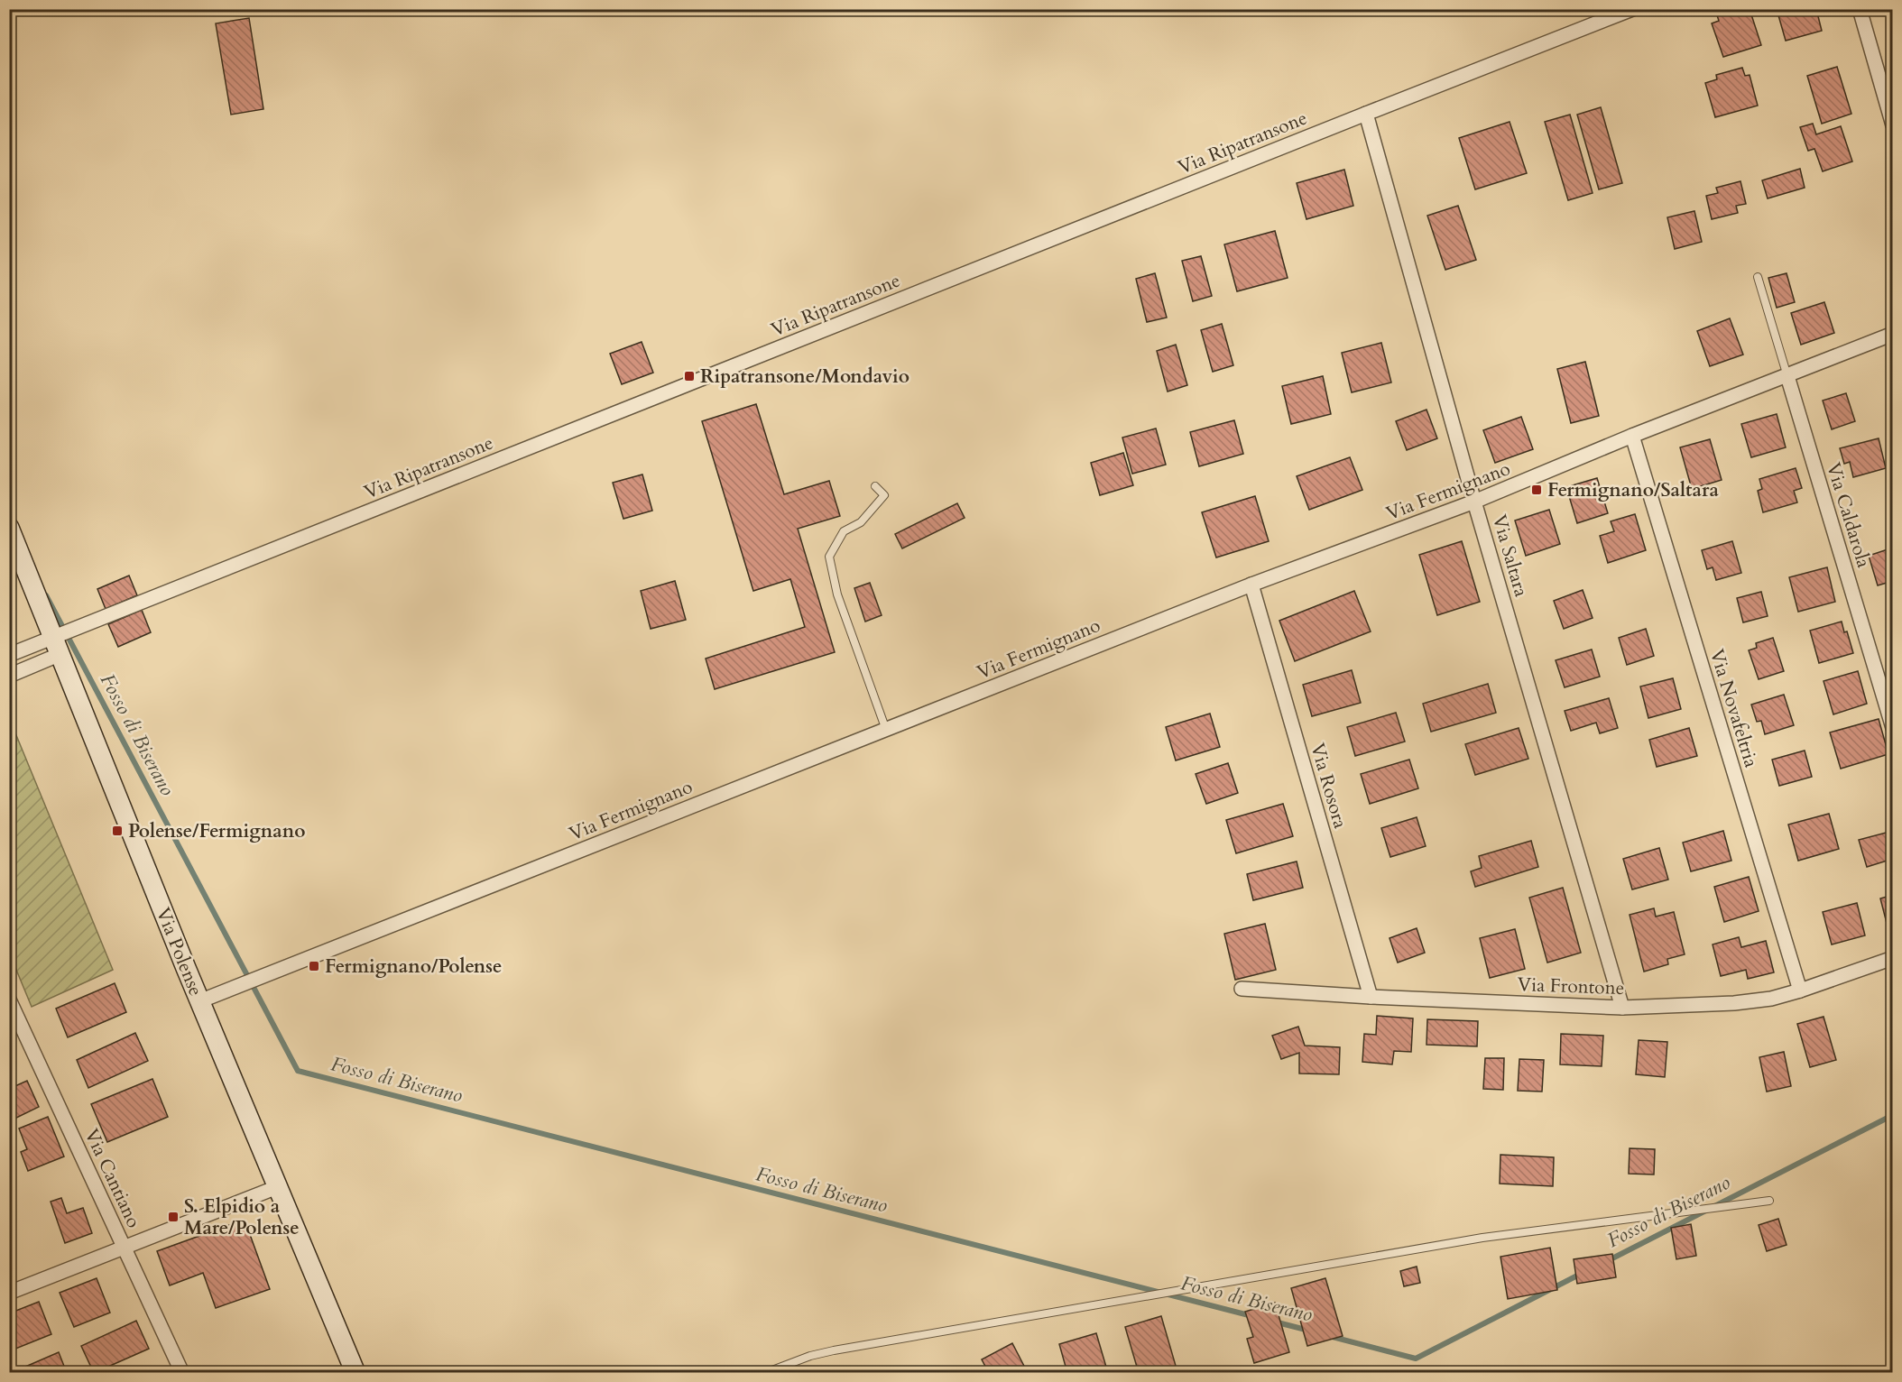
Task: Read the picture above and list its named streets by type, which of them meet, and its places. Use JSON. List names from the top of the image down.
{
  "streets": {
    "main road": ["Via Polense"],
    "street": [
      "Via Ripatransone",
      "Via Fermignano",
      "Via Caldarola",
      "Via Saltara",
      "Via Novafeltria",
      "Via Rosora",
      "Via Frontone",
      "Via Cantiano"
    ]
  },
  "crossings": [
    ["Via Ripatransone", "Via Saltara"],
    ["Via Ripatransone", "Via Polense"],
    ["Via Fermignano", "Via Caldarola"],
    ["Via Fermignano", "Via Saltara"],
    ["Via Fermignano", "Via Novafeltria"],
    ["Via Fermignano", "Via Rosora"],
    ["Via Fermignano", "Via Polense"],
    ["Via Saltara", "Via Frontone"],
    ["Via Novafeltria", "Via Frontone"],
    ["Via Rosora", "Via Frontone"]
  ],
  "water": ["Fosso di Biserano"],
  "places": {
    "transit": [
      "Ripatransone/Mondavio",
      "Fermignano/Saltara",
      "Polense/Fermignano",
      "Fermignano/Polense",
      "S. Elpidio a Mare/Polense"
    ]
  }
}
